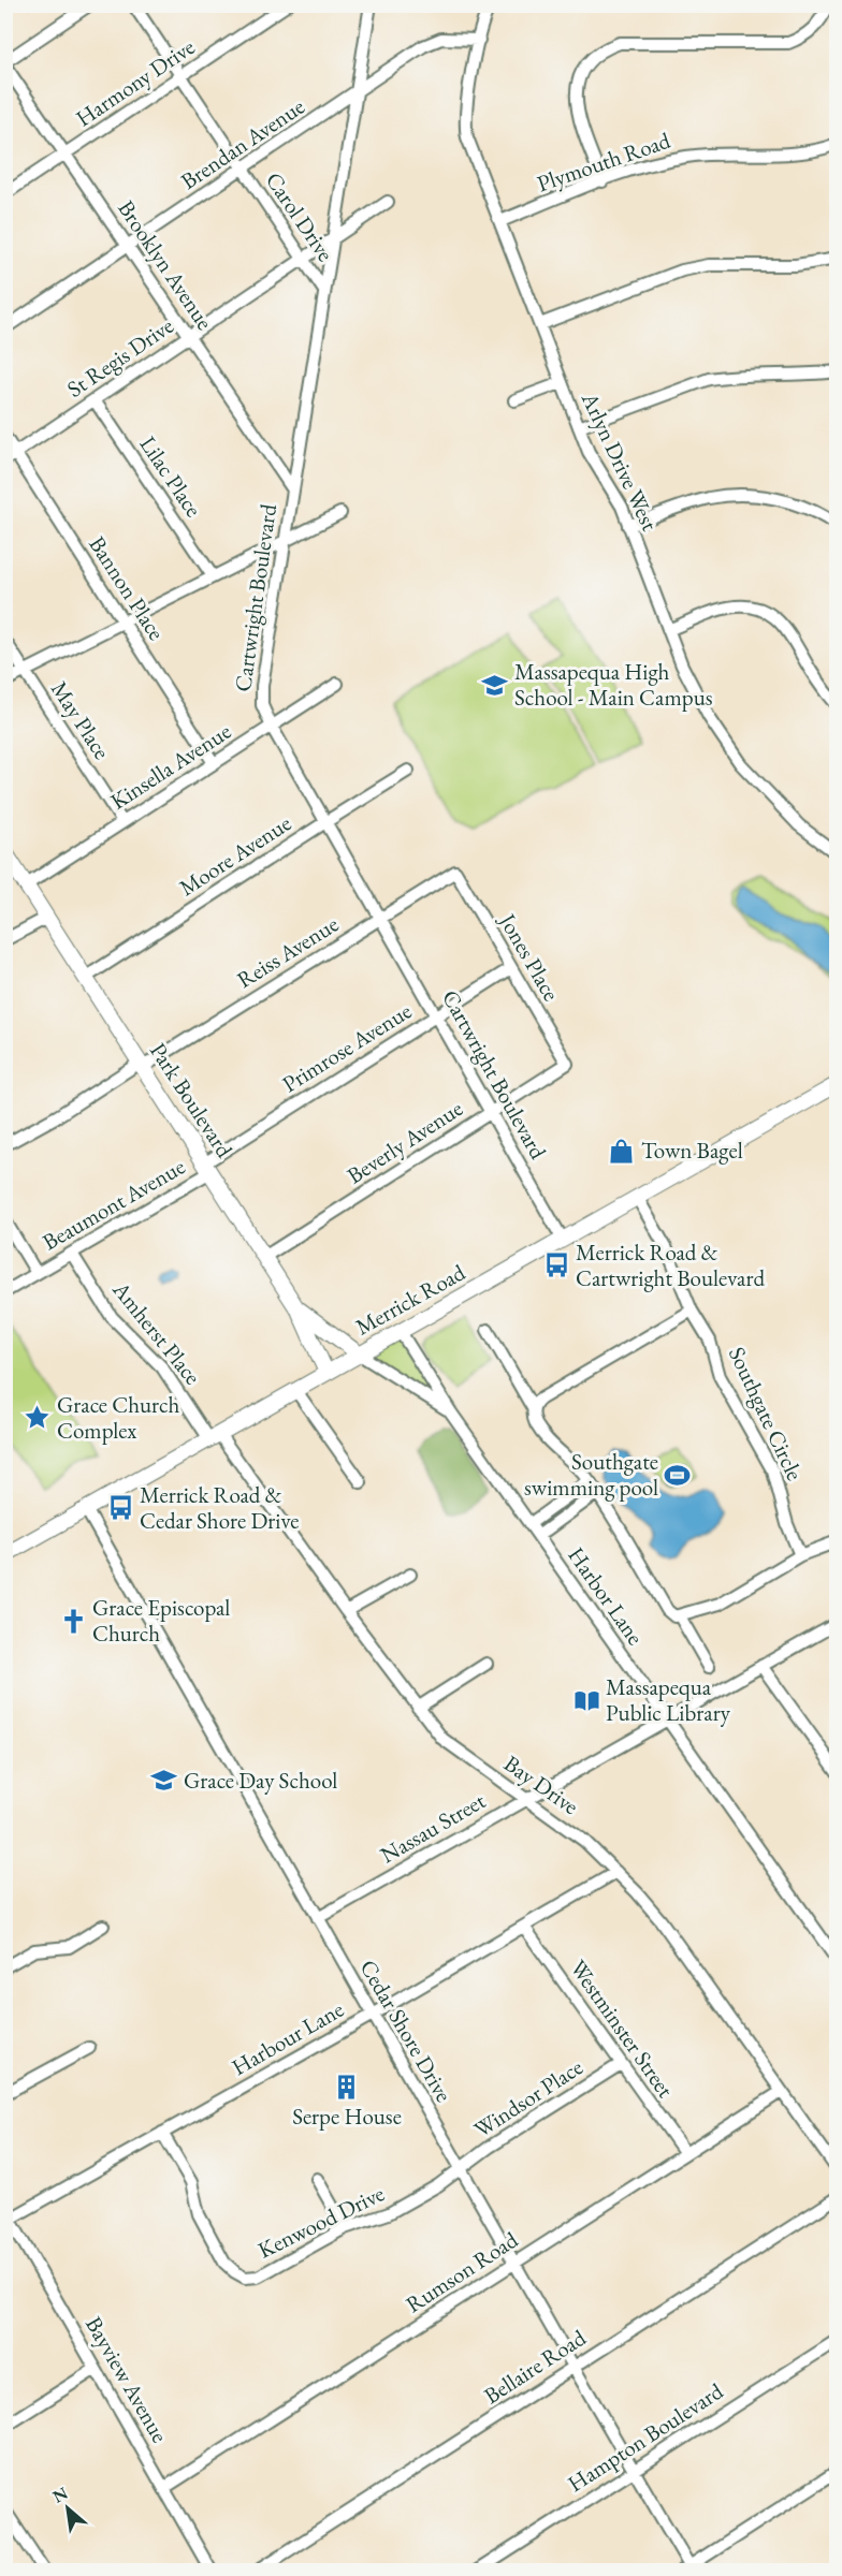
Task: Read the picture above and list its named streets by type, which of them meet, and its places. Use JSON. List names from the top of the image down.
{
  "streets": {
    "main road": ["Park Boulevard", "Merrick Road"],
    "street": [
      "Harmony Drive",
      "Brendan Avenue",
      "Plymouth Road",
      "Carol Drive",
      "Brooklyn Avenue",
      "St Regis Drive",
      "Arlyn Drive West",
      "Lilac Place",
      "Bannon Place",
      "Cartwright Boulevard",
      "May Place",
      "Kinsella Avenue",
      "Moore Avenue",
      "Reiss Avenue",
      "Jones Place",
      "Primrose Avenue",
      "Beverly Avenue",
      "Beaumont Avenue",
      "Amherst Place",
      "Southgate Circle",
      "Harbor Lane",
      "Bay Drive",
      "Nassau Street",
      "Westminster Street",
      "Cedar Shore Drive",
      "Harbour Lane",
      "Windsor Place",
      "Kenwood Drive",
      "Rumson Road",
      "Bellaire Road",
      "Bayview Avenue",
      "Hampton Boulevard"
    ]
  },
  "crossings": [
    ["Harmony Drive", "Carol Drive"],
    ["Harmony Drive", "Brooklyn Avenue"],
    ["Brendan Avenue", "Carol Drive"],
    ["Brendan Avenue", "Brooklyn Avenue"],
    ["Brendan Avenue", "Arlyn Drive West"],
    ["Brendan Avenue", "Cartwright Boulevard"],
    ["Plymouth Road", "Arlyn Drive West"],
    ["Carol Drive", "St Regis Drive"],
    ["Carol Drive", "Cartwright Boulevard"],
    ["Brooklyn Avenue", "St Regis Drive"],
    ["Brooklyn Avenue", "Cartwright Boulevard"],
    ["St Regis Drive", "Lilac Place"],
    ["St Regis Drive", "Bannon Place"],
    ["St Regis Drive", "Cartwright Boulevard"],
    ["Bannon Place", "Kinsella Avenue"],
    ["Cartwright Boulevard", "Kinsella Avenue"],
    ["Cartwright Boulevard", "Moore Avenue"],
    ["Cartwright Boulevard", "Reiss Avenue"],
    ["Cartwright Boulevard", "Primrose Avenue"],
    ["Cartwright Boulevard", "Beverly Avenue"],
    ["Cartwright Boulevard", "Merrick Road"],
    ["May Place", "Kinsella Avenue"],
    ["Kinsella Avenue", "Park Boulevard"],
    ["Moore Avenue", "Park Boulevard"],
    ["Reiss Avenue", "Jones Place"],
    ["Reiss Avenue", "Park Boulevard"],
    ["Jones Place", "Primrose Avenue"],
    ["Jones Place", "Beverly Avenue"],
    ["Primrose Avenue", "Park Boulevard"],
    ["Primrose Avenue", "Beaumont Avenue"],
    ["Park Boulevard", "Beverly Avenue"],
    ["Park Boulevard", "Beaumont Avenue"],
    ["Park Boulevard", "Merrick Road"],
    ["Park Boulevard", "Harbor Lane"],
    ["Beaumont Avenue", "Amherst Place"],
    ["Merrick Road", "Amherst Place"],
    ["Merrick Road", "Southgate Circle"],
    ["Merrick Road", "Harbor Lane"],
    ["Merrick Road", "Bay Drive"],
    ["Merrick Road", "Cedar Shore Drive"],
    ["Amherst Place", "Bay Drive"],
    ["Harbor Lane", "Nassau Street"],
    ["Bay Drive", "Nassau Street"],
    ["Bay Drive", "Harbour Lane"],
    ["Bay Drive", "Rumson Road"],
    ["Nassau Street", "Cedar Shore Drive"],
    ["Westminster Street", "Harbour Lane"],
    ["Westminster Street", "Windsor Place"],
    ["Westminster Street", "Rumson Road"],
    ["Cedar Shore Drive", "Harbour Lane"],
    ["Cedar Shore Drive", "Windsor Place"],
    ["Cedar Shore Drive", "Kenwood Drive"],
    ["Cedar Shore Drive", "Rumson Road"],
    ["Cedar Shore Drive", "Bellaire Road"],
    ["Cedar Shore Drive", "Hampton Boulevard"],
    ["Harbour Lane", "Kenwood Drive"],
    ["Harbour Lane", "Bayview Avenue"],
    ["Windsor Place", "Kenwood Drive"],
    ["Rumson Road", "Bayview Avenue"]
  ],
  "places": {
    "school or university": ["Massapequa High School - Main Campus", "Grace Day School"],
    "shop": ["Town Bagel"],
    "bus stop": ["Merrick Road & Cartwright Boulevard", "Merrick Road & Cedar Shore Drive"],
    "place": ["Grace Church Complex"],
    "sports": ["Southgate swimming pool"],
    "church": ["Grace Episcopal Church"],
    "library": ["Massapequa Public Library"],
    "building": ["Serpe House"]
  },
  "north": "top left"
}
